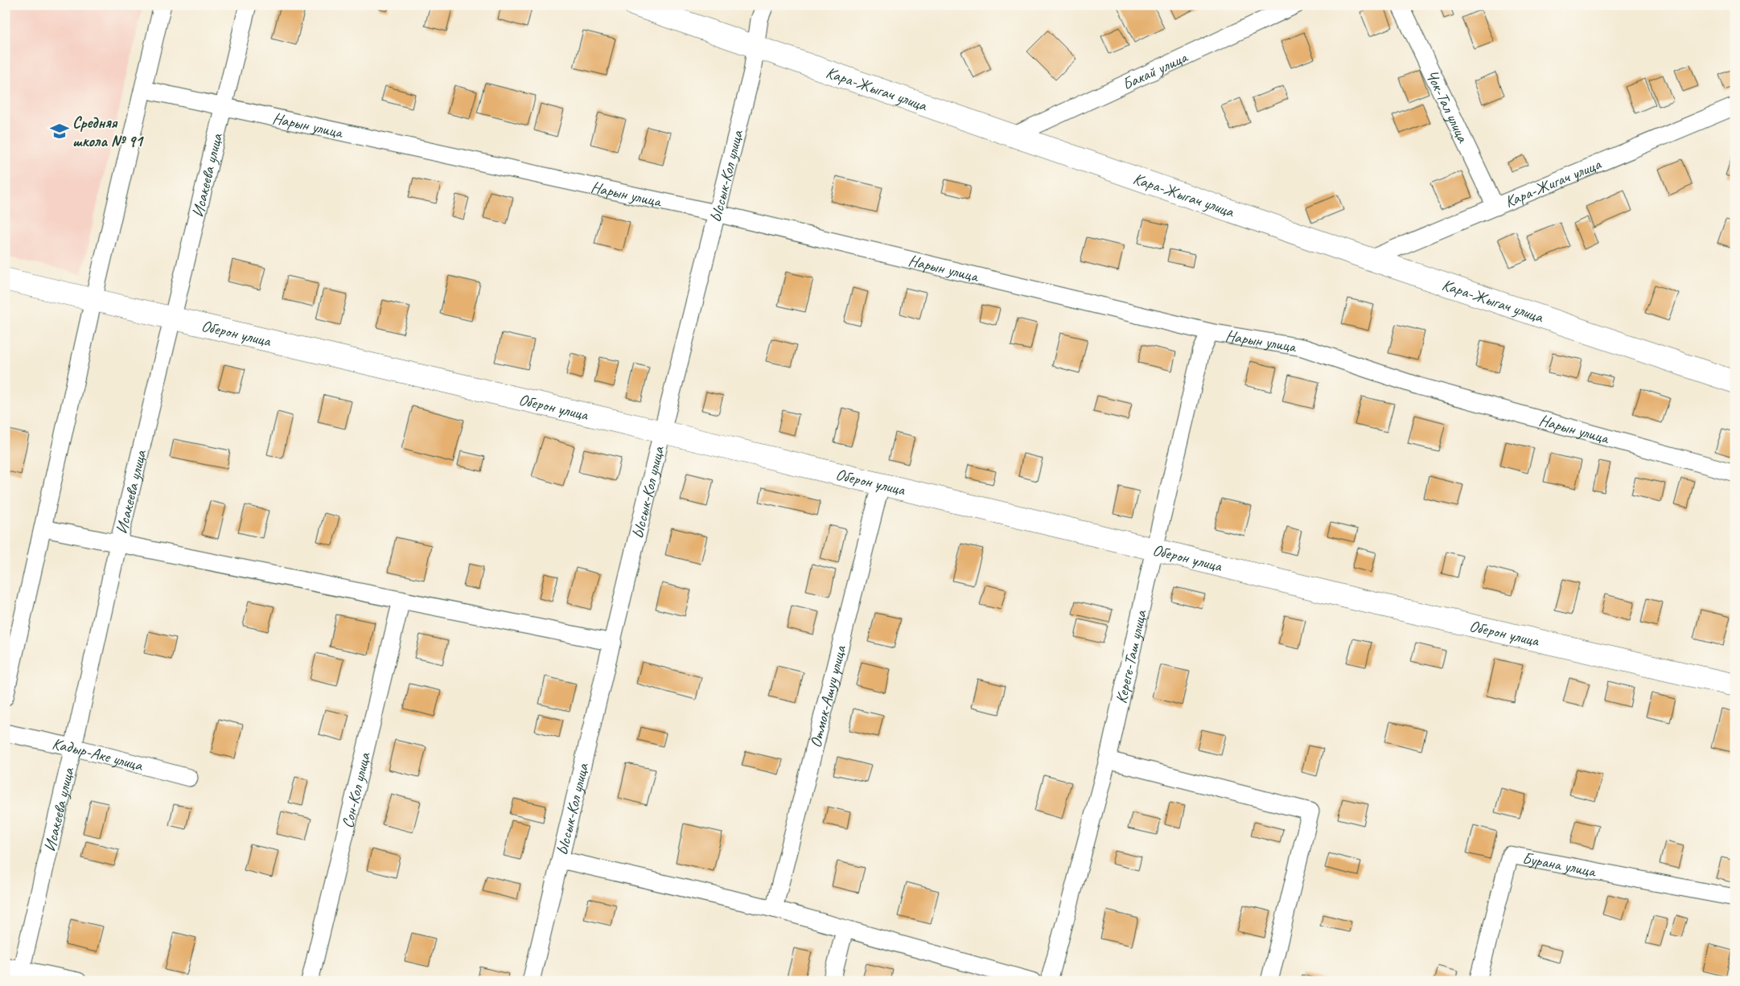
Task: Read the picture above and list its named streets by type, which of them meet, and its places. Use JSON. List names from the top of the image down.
{
  "streets": {
    "street": [
      "Бакай улица",
      "Кара-Жыгач улица",
      "Чок-Тал улица",
      "Нарын улица",
      "Исакеева улица",
      "Ыссык-Кол улица",
      "Кара-Жигач улица",
      "Оберон улица",
      "Кереге-Таш улица",
      "Отмок-Ашуу улица",
      "Кадыр-Аке улица",
      "Сон-Кол улица",
      "Бурана улица"
    ]
  },
  "crossings": [
    ["Бакай улица", "Кара-Жыгач улица"],
    ["Кара-Жыгач улица", "Ыссык-Кол улица"],
    ["Кара-Жыгач улица", "Кара-Жигач улица"],
    ["Чок-Тал улица", "Кара-Жигач улица"],
    ["Нарын улица", "Исакеева улица"],
    ["Нарын улица", "Ыссык-Кол улица"],
    ["Нарын улица", "Кереге-Таш улица"],
    ["Исакеева улица", "Оберон улица"],
    ["Исакеева улица", "Кадыр-Аке улица"],
    ["Ыссык-Кол улица", "Оберон улица"],
    ["Оберон улица", "Кереге-Таш улица"],
    ["Оберон улица", "Отмок-Ашуу улица"]
  ],
  "places": {
    "school or university": ["Средняя школа № 91"]
  }
}
